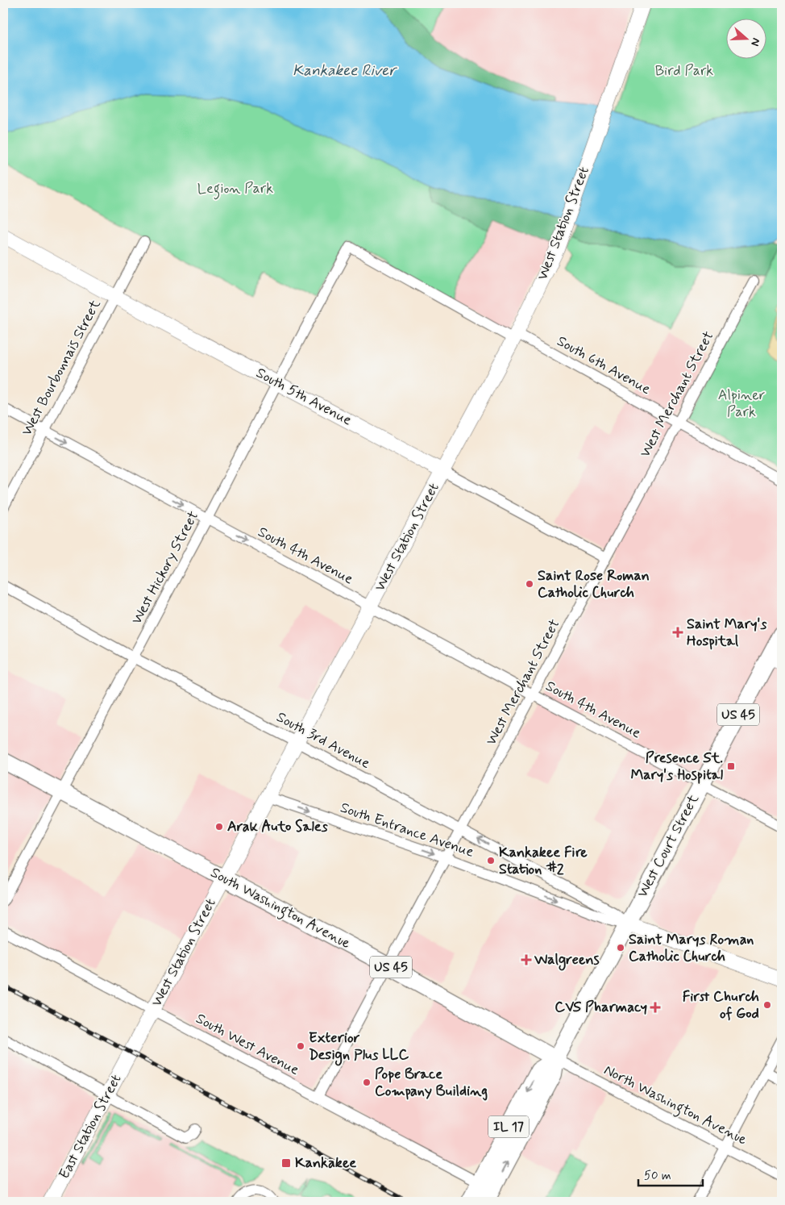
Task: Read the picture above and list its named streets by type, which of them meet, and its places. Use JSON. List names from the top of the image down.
{
  "streets": {
    "main road": [
      "West Station Street",
      "South 5th Avenue",
      "US 45",
      "West Court Street",
      "South Washington Avenue",
      "East Station Street",
      "IL 17"
    ],
    "street": [
      "South 6th Avenue",
      "West Bourbonnais Street",
      "West Merchant Street",
      "South 4th Avenue",
      "West Hickory Street",
      "South 3rd Avenue",
      "South Entrance Avenue",
      "South West Avenue",
      "North Washington Avenue"
    ]
  },
  "crossings": [
    ["West Station Street", "South 6th Avenue"],
    ["West Station Street", "South 5th Avenue"],
    ["West Station Street", "South 4th Avenue"],
    ["West Station Street", "South 3rd Avenue"],
    ["West Station Street", "South Entrance Avenue"],
    ["West Station Street", "South Washington Avenue"],
    ["West Station Street", "South West Avenue"],
    ["West Station Street", "East Station Street"],
    ["South 6th Avenue", "West Merchant Street"],
    ["South 6th Avenue", "West Hickory Street"],
    ["West Bourbonnais Street", "South 5th Avenue"],
    ["West Bourbonnais Street", "South 4th Avenue"],
    ["West Merchant Street", "South 5th Avenue"],
    ["West Merchant Street", "South 4th Avenue"],
    ["West Merchant Street", "South 3rd Avenue"],
    ["West Merchant Street", "South Entrance Avenue"],
    ["West Merchant Street", "South Washington Avenue"],
    ["West Merchant Street", "South West Avenue"],
    ["South 5th Avenue", "West Hickory Street"],
    ["South 4th Avenue", "West Hickory Street"],
    ["South 4th Avenue", "West Court Street"],
    ["West Hickory Street", "South 3rd Avenue"],
    ["West Hickory Street", "South Washington Avenue"],
    ["South 3rd Avenue", "South Entrance Avenue"],
    ["South 3rd Avenue", "West Court Street"],
    ["South Entrance Avenue", "West Court Street"],
    ["West Court Street", "South Washington Avenue"],
    ["West Court Street", "South West Avenue"],
    ["West Court Street", "North Washington Avenue"],
    ["South Washington Avenue", "North Washington Avenue"]
  ],
  "one_way": ["South 4th Avenue", "South Entrance Avenue"],
  "water": ["Kankakee River"],
  "parks": ["Bird Park", "Legion Park", "Alpiner Park"],
  "places": {
    "other": [
      "Saint Rose Roman Catholic Church",
      "Arak Auto Sales",
      "Kankakee Fire Station #2",
      "Saint Marys Roman Catholic Church",
      "First Church of God",
      "Exterior Design Plus LLC",
      "Pope Brace Company Building"
    ],
    "health": ["Saint Mary's Hospital", "Walgreens", "CVS Pharmacy"],
    "transit": ["Presence St. Mary's Hospital", "Kankakee"]
  },
  "scale_bar": "50 m",
  "north": "right"
}
